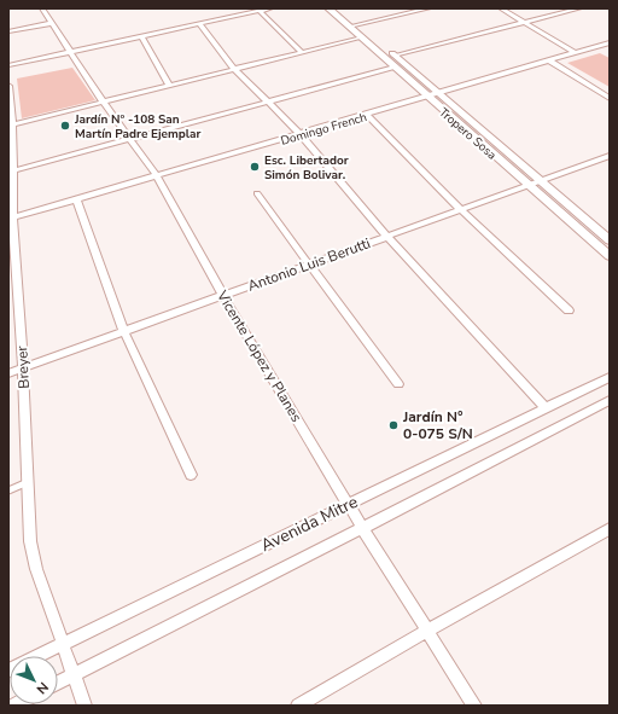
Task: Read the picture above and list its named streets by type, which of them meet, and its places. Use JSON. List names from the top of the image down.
{
  "streets": {
    "street": [
      "Domingo French",
      "Tropero Sosa",
      "Antonio Luis Berutti",
      "Vicente López y Planes",
      "Breyer",
      "Avenida Mitre"
    ]
  },
  "crossings": [
    ["Domingo French", "Tropero Sosa"],
    ["Domingo French", "Vicente López y Planes"],
    ["Domingo French", "Breyer"],
    ["Tropero Sosa", "Antonio Luis Berutti"],
    ["Antonio Luis Berutti", "Vicente López y Planes"],
    ["Antonio Luis Berutti", "Breyer"],
    ["Vicente López y Planes", "Avenida Mitre"],
    ["Breyer", "Avenida Mitre"]
  ],
  "places": ["Jardín N° -108 San Martín Padre Ejemplar", "Esc. Libertador Simón Bolivar.", "Jardín N° 0-075 S/N"],
  "north": "bottom right"
}
